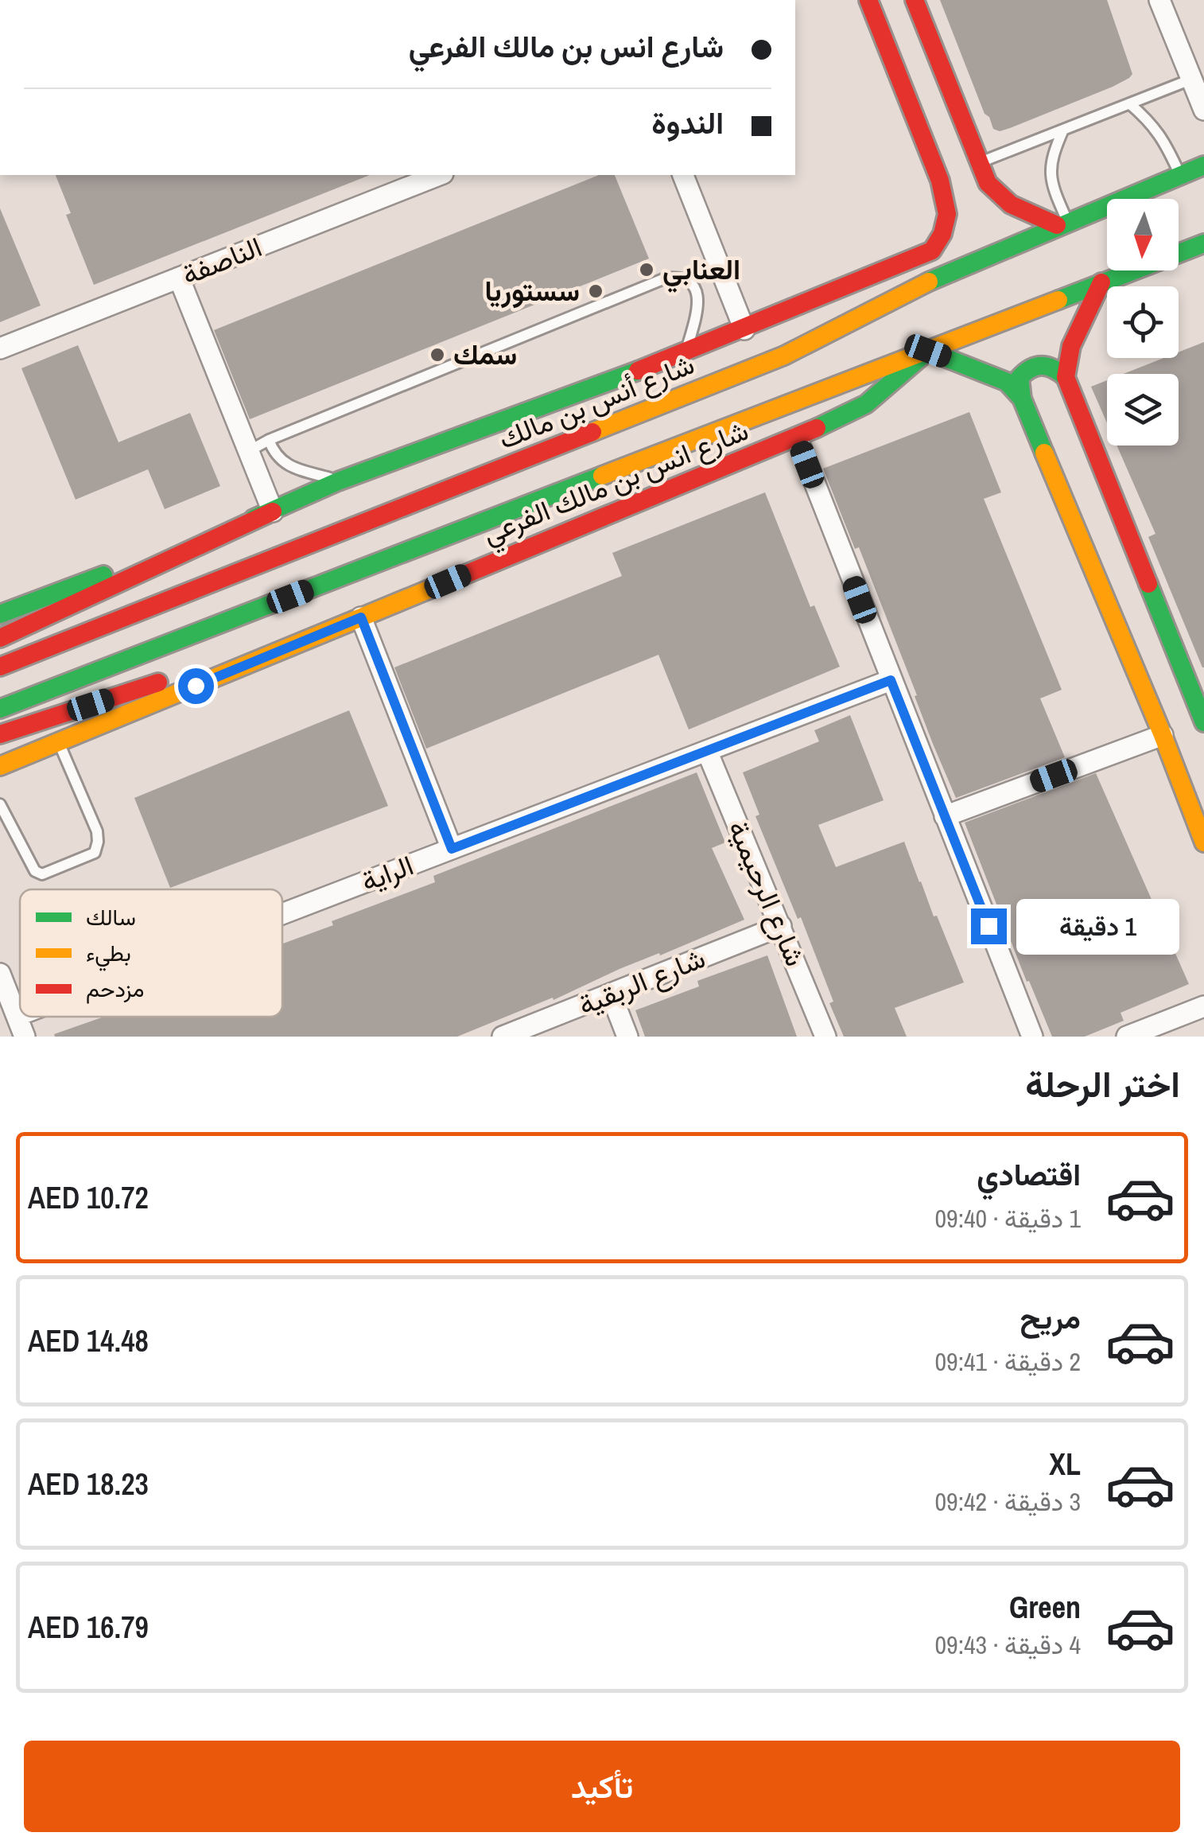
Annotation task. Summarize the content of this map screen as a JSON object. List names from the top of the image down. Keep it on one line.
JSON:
{"streets":{"street":["الناصفة","شارع أنس بن مالك","شارع انس بن مالك الفرعي","الراية","شارع الرحيمية","شارع الربقية"]},"crossings":[["الراية","شارع الرحيمية"],["شارع الرحيمية","شارع الربقية"]],"places":["العنابي","سستوريا","سمك"],"legend":["سالك","بطيء","مزدحم"],"north":"bottom","page":{"banner":["شارع انس بن مالك الفرعي","الندوة"],"bubble":"1 دقيقة","heading":"اختر الرحلة","list":[{"name":"اقتصادي","note":"1 دقيقة · 09:40","value":"AED 10.72"},{"name":"مريح","note":"2 دقيقة · 09:41","value":"AED 14.48"},{"name":"XL","note":"3 دقيقة · 09:42","value":"AED 18.23"},{"name":"Green","note":"4 دقيقة · 09:43","value":"AED 16.79"}],"buttons":"تأكيد"}}
